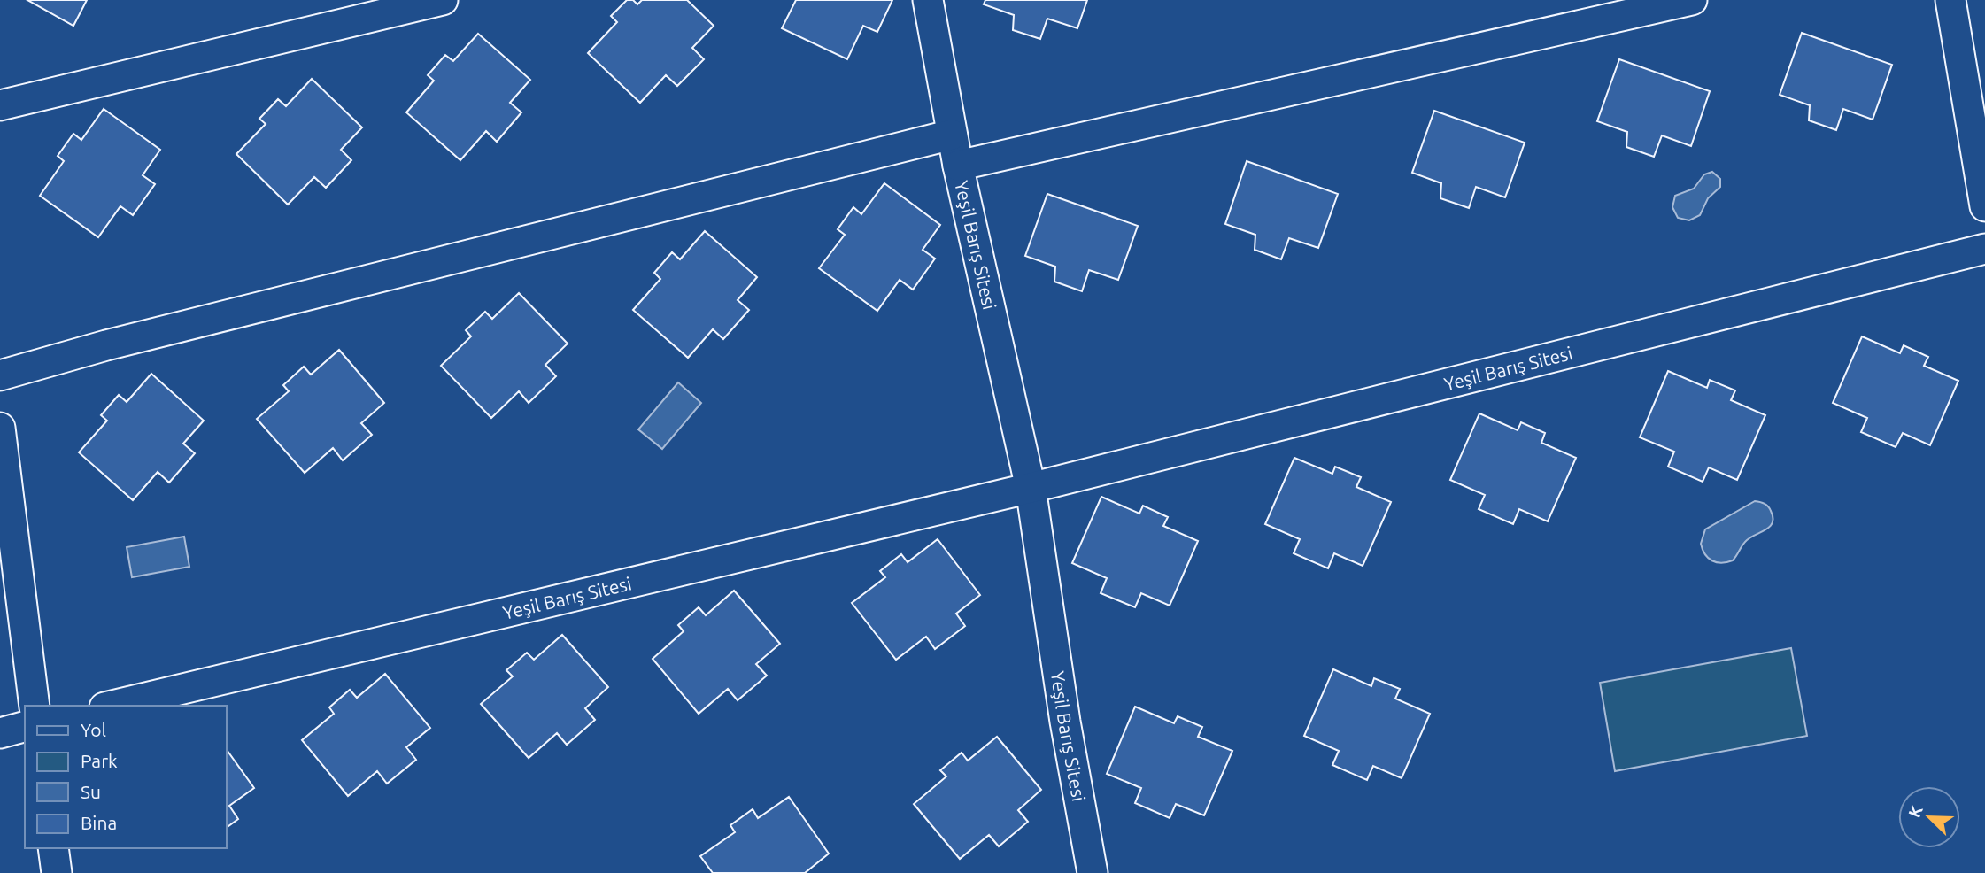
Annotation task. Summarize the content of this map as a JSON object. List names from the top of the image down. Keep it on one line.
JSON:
{"streets":{"street":["Yeşil Barış Sitesi"]},"legend":["Yol","Park","Su","Bina"],"north":"top left"}
